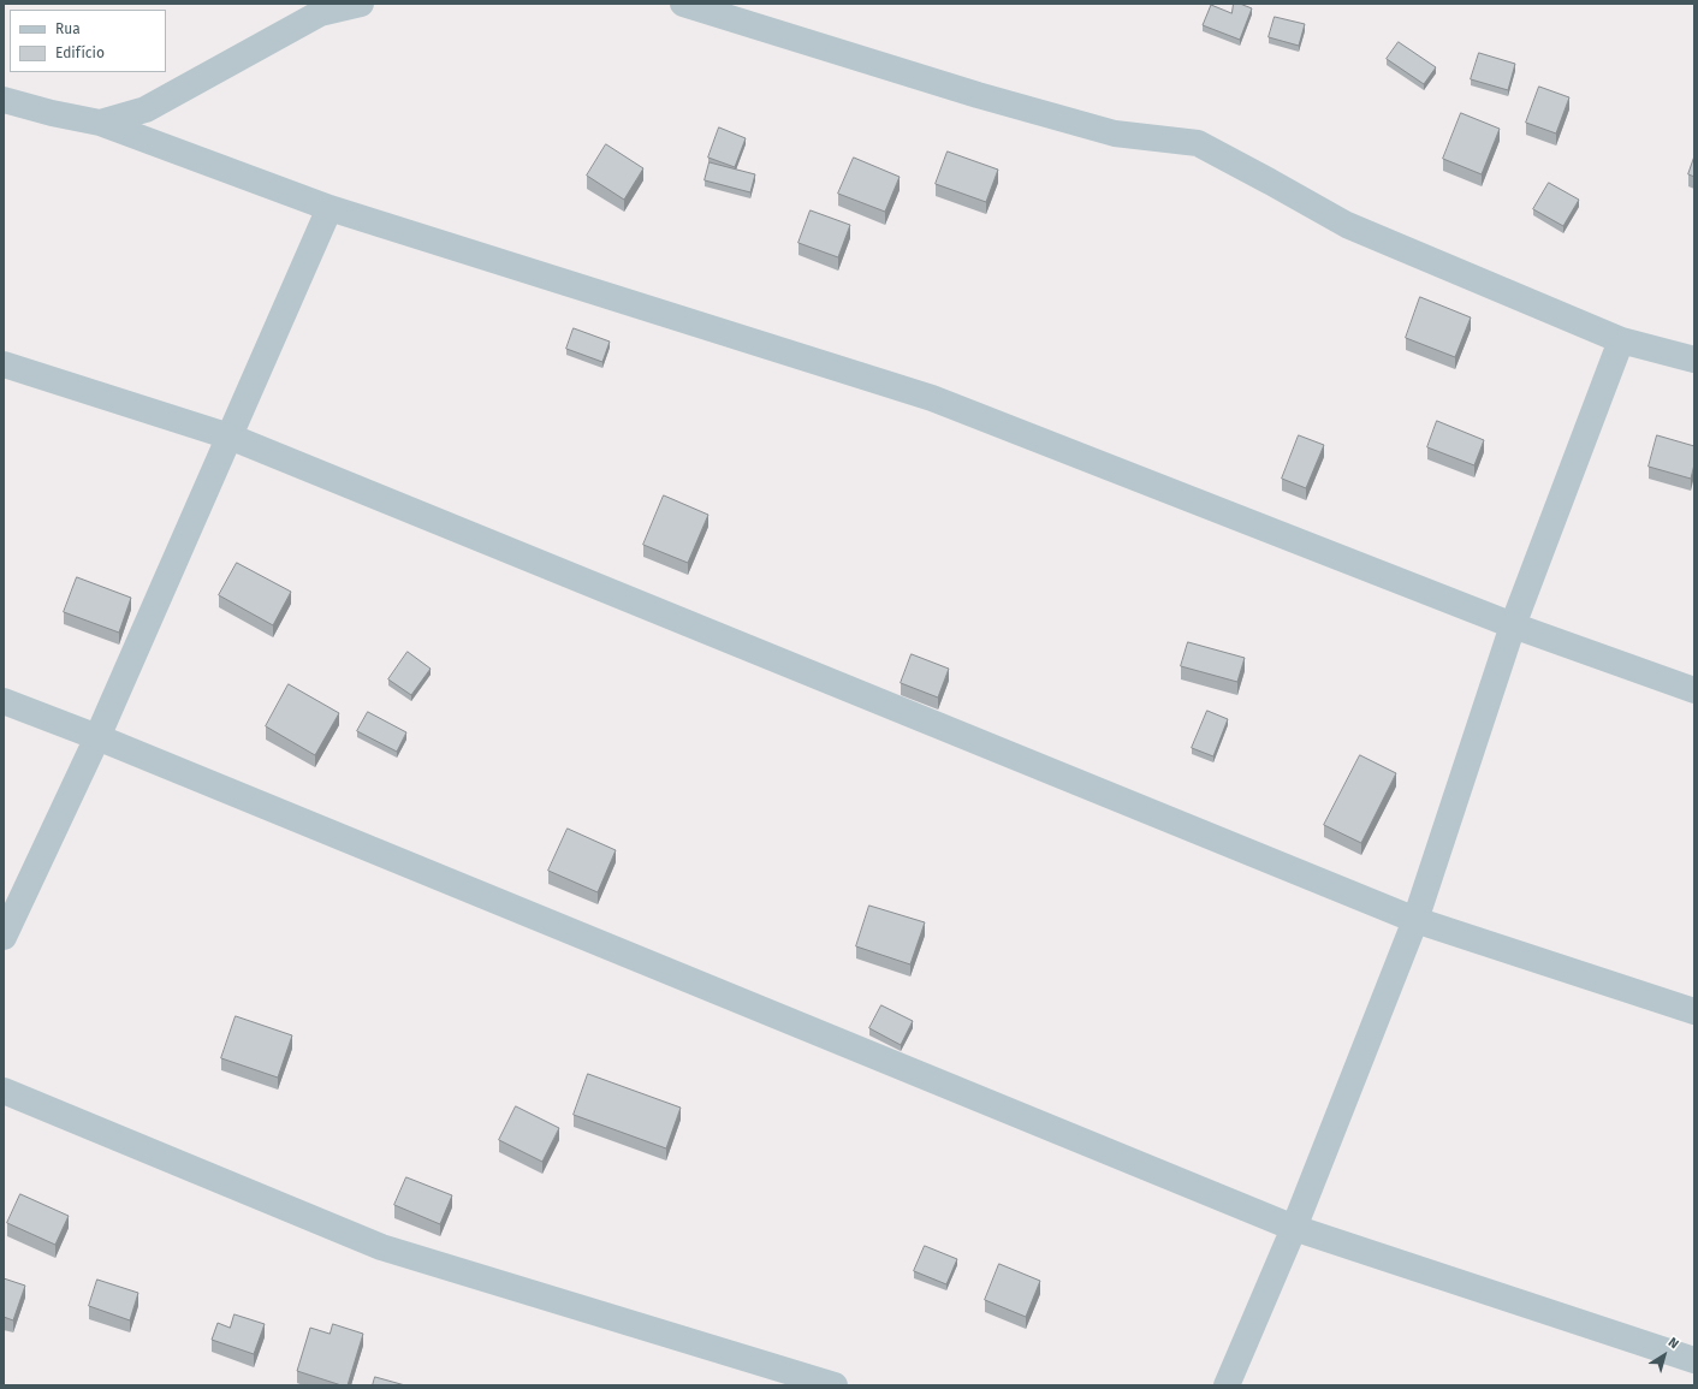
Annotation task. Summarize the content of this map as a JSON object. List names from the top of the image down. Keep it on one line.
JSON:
{"legend":["Rua","Edifício"],"north":"top right"}
